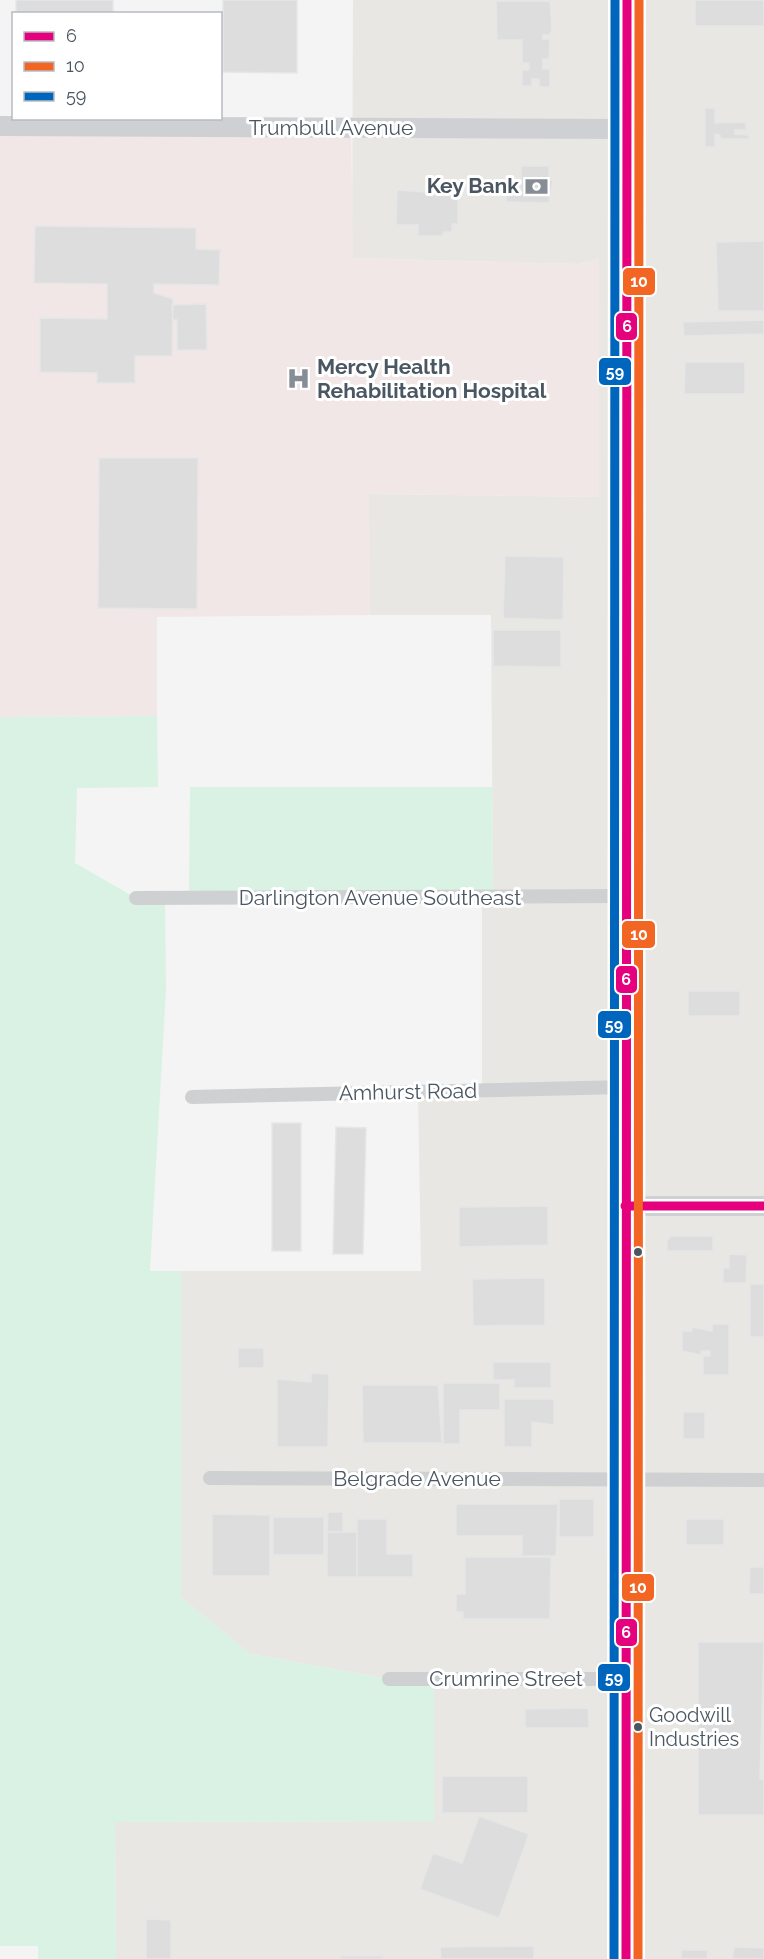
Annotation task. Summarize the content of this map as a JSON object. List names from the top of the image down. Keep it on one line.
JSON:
{"streets":{"main road":["Trumbull Avenue"],"street":["Darlington Avenue Southeast","Amhurst Road","Belgrade Avenue","Crumrine Street"]},"places":{"bank":["Key Bank"],"hospital":["Mercy Health Rehabilitation Hospital"],"other":["Goodwill Industries"]},"lines":["transit line 6","transit line 10","transit line 59"],"legend":["6","10","59"]}
